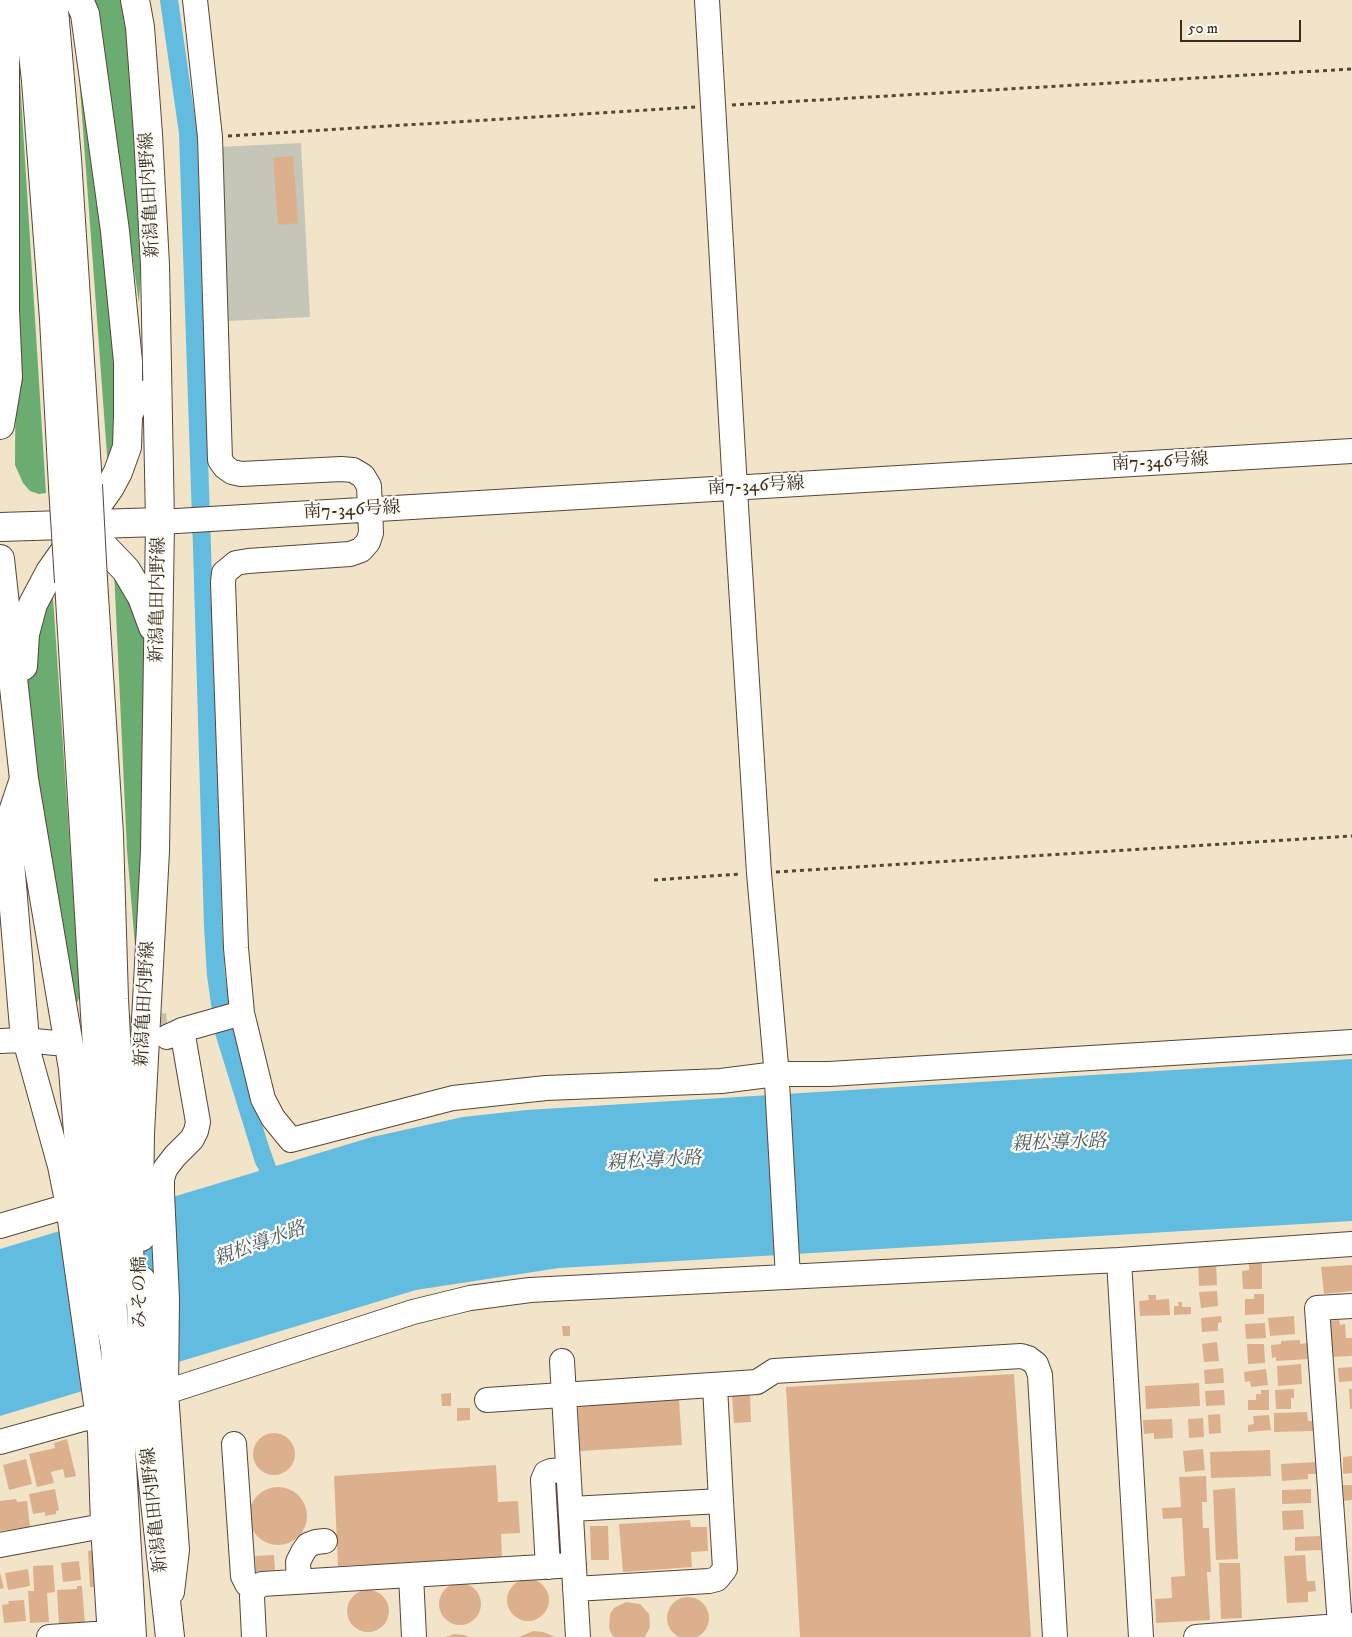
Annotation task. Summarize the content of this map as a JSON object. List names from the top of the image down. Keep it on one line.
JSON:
{"streets":{"main road":["新潟亀田内野線","みその橋"],"street":["南7-346号線"]},"crossings":[["新潟亀田内野線","南7-346号線"],["新潟亀田内野線","みその橋"]],"water":["親松導水路"],"scale_bar":"50 m"}
